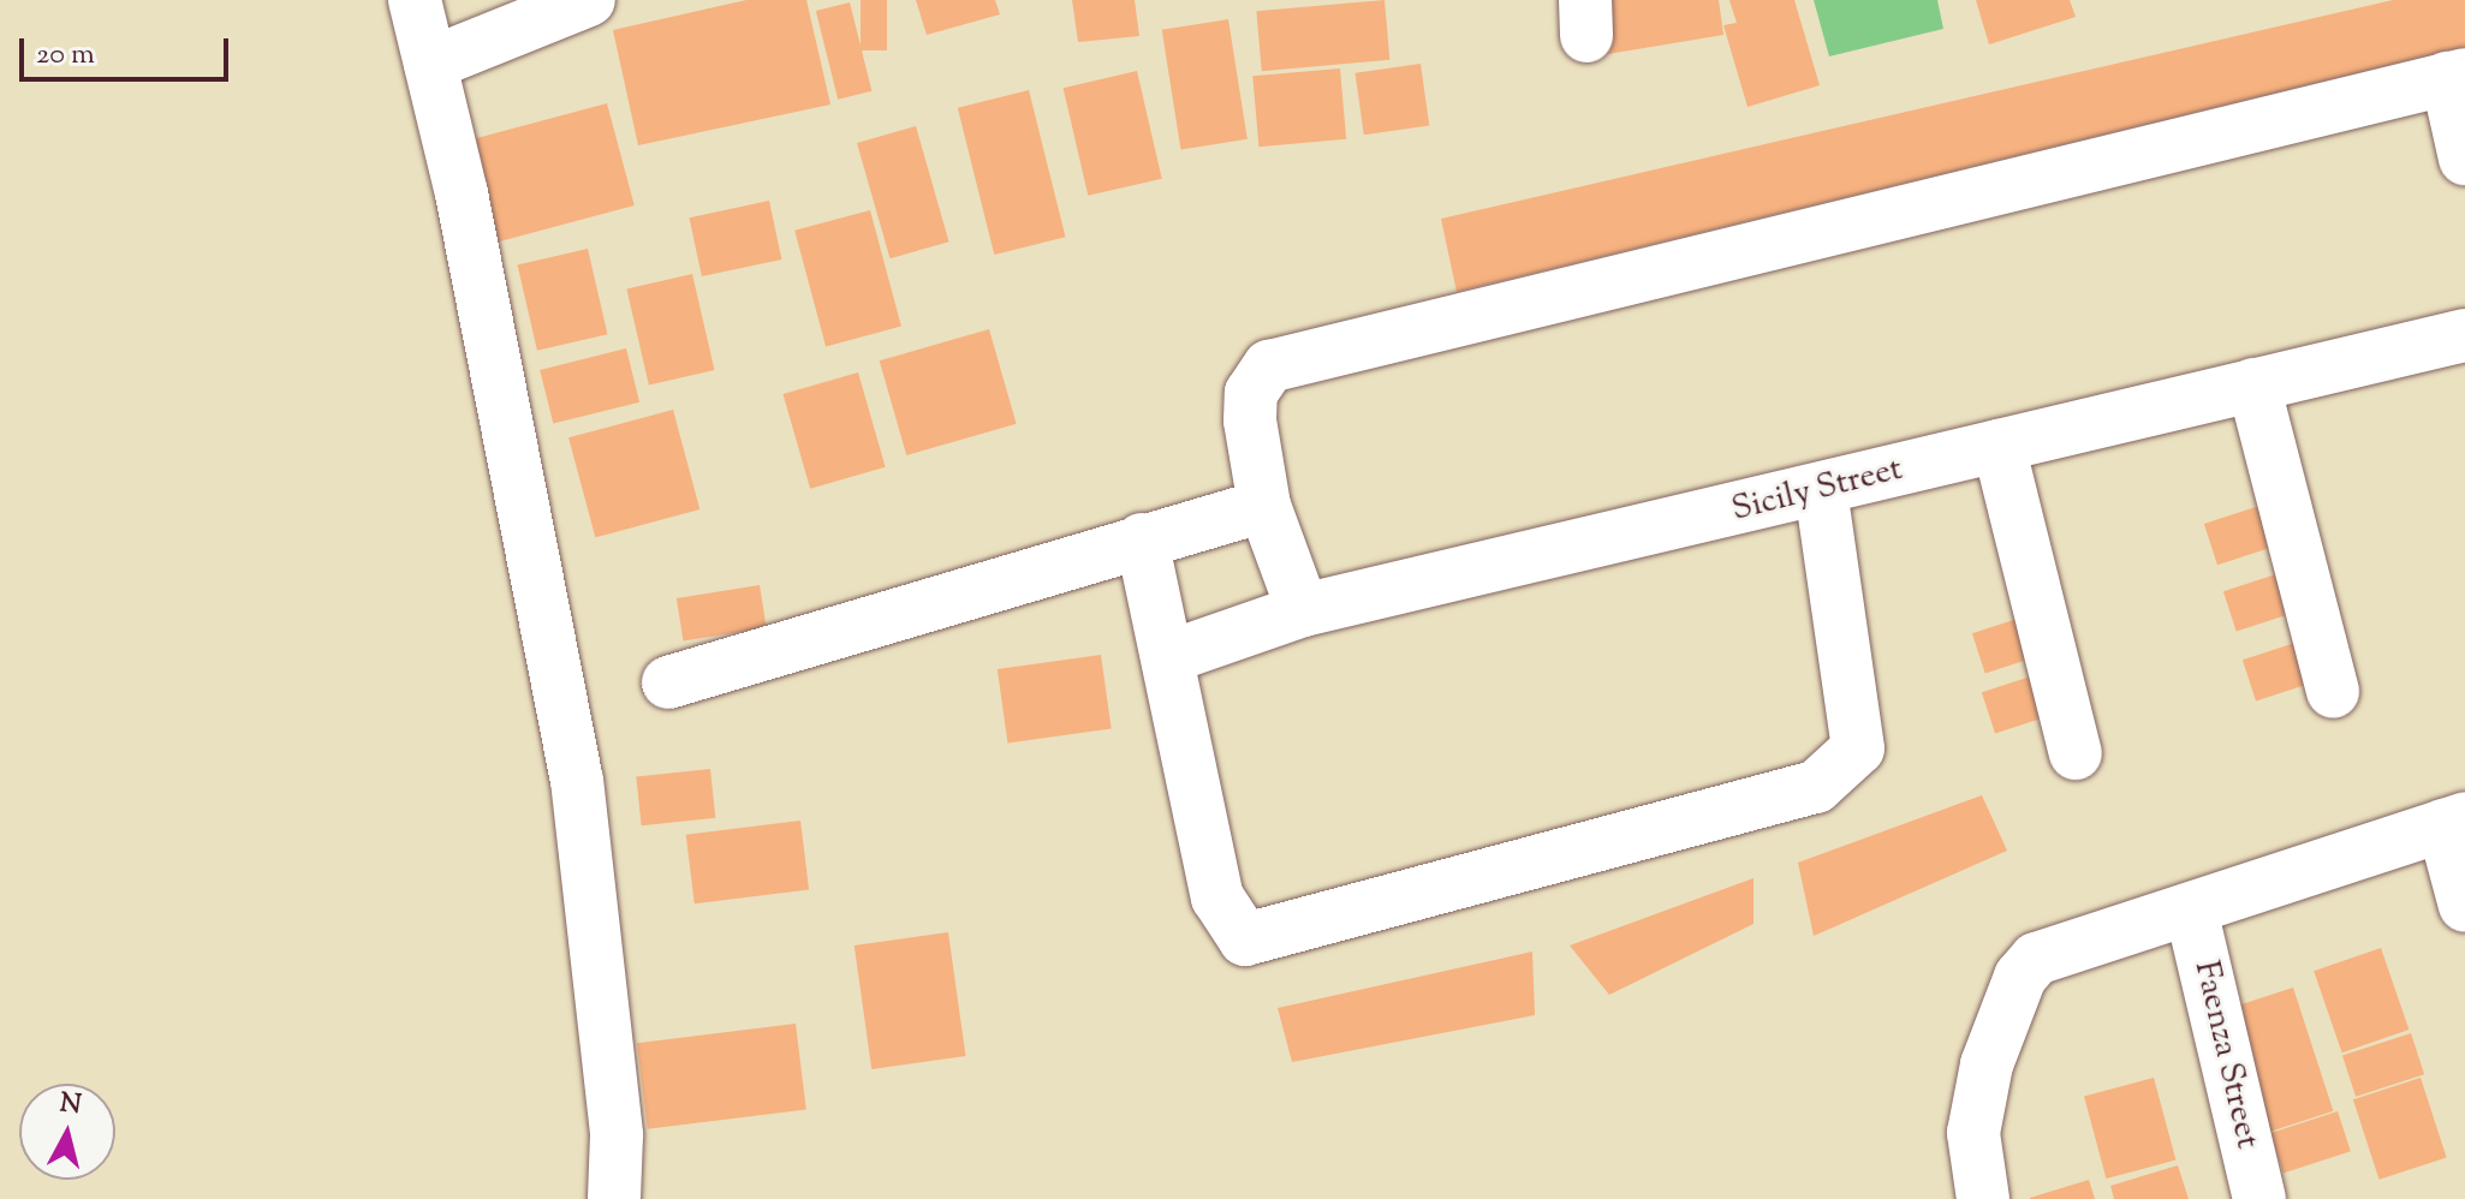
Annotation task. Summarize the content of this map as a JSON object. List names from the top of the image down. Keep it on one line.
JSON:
{"streets":{"street":["Sicily Street","Faenza Street"]},"scale_bar":"20 m","north":"top"}
